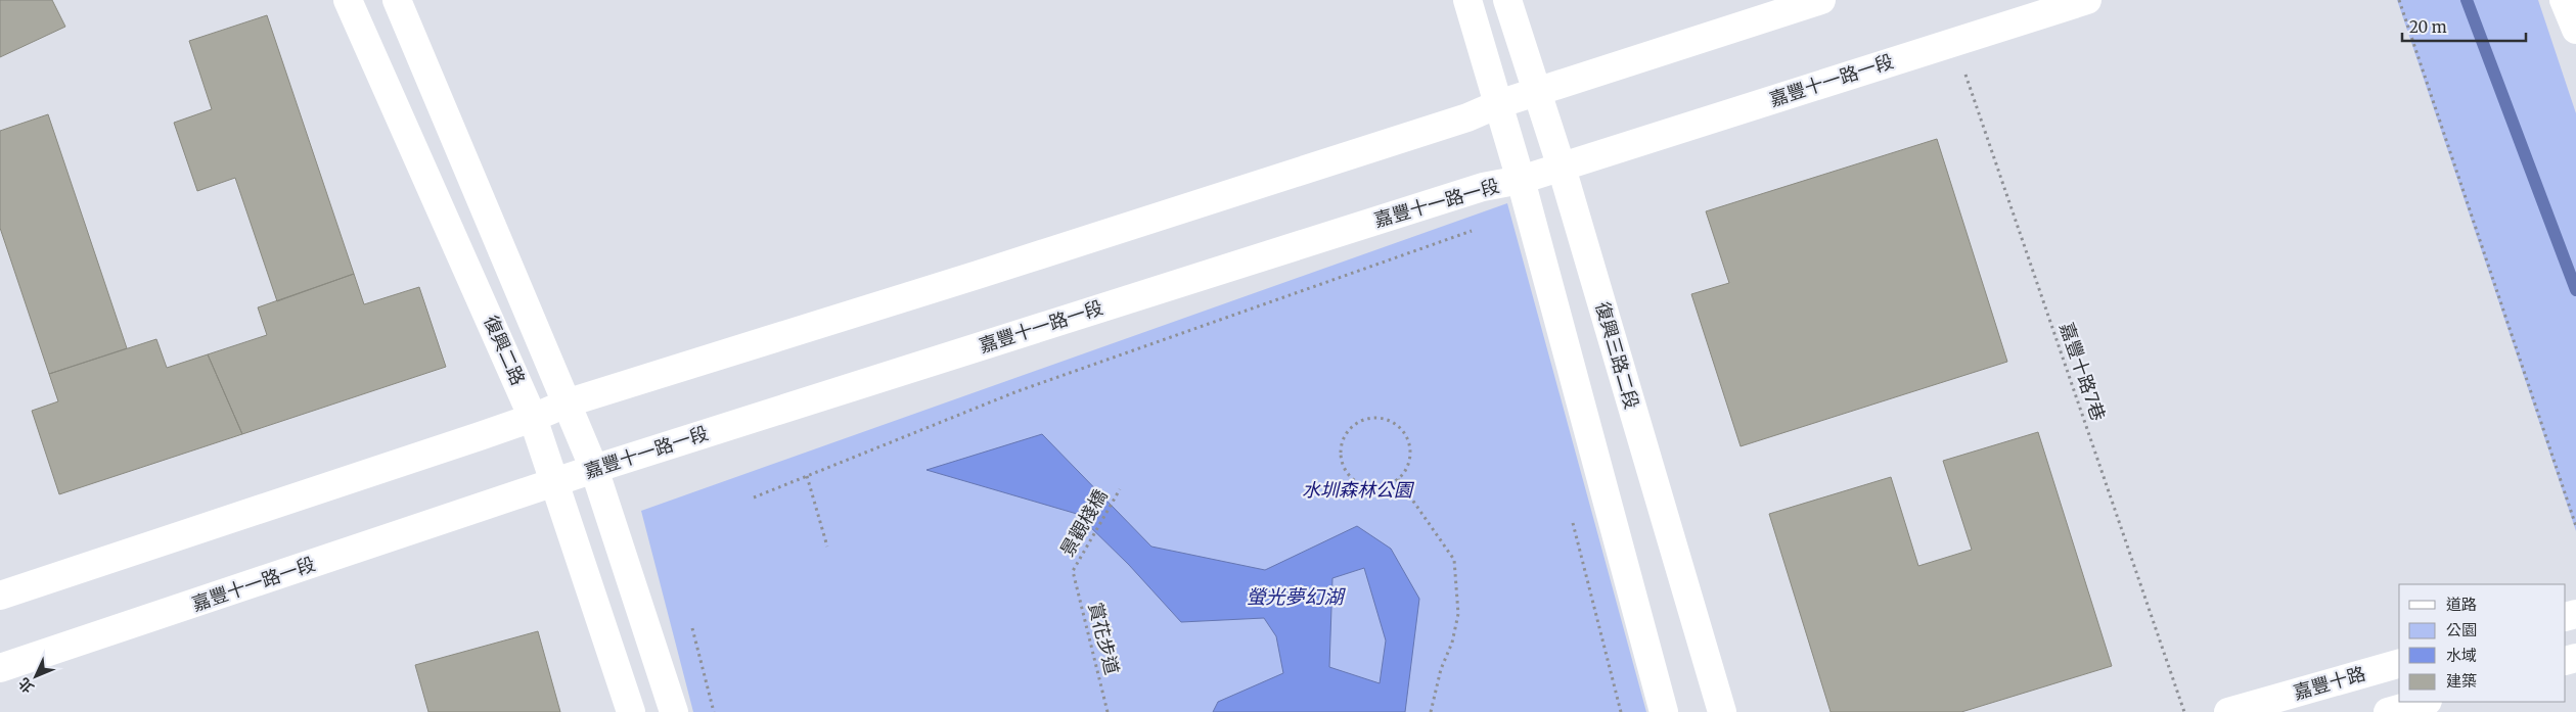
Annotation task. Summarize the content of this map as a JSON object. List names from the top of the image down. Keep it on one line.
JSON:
{"streets":{"street":["嘉豐十一路一段","復興二路","復興三路二段","嘉豐十路"],"path":["嘉豐十路7巷","景觀棧橋","賞花步道"]},"crossings":[["嘉豐十一路一段","復興二路"],["嘉豐十一路一段","復興三路二段"],["嘉豐十一路一段","嘉豐十路7巷"],["景觀棧橋","賞花步道"]],"water":["螢光夢幻湖"],"parks":["水圳森林公園"],"legend":["道路","公園","水域","建築"],"scale_bar":"20 m","north":"bottom left"}
